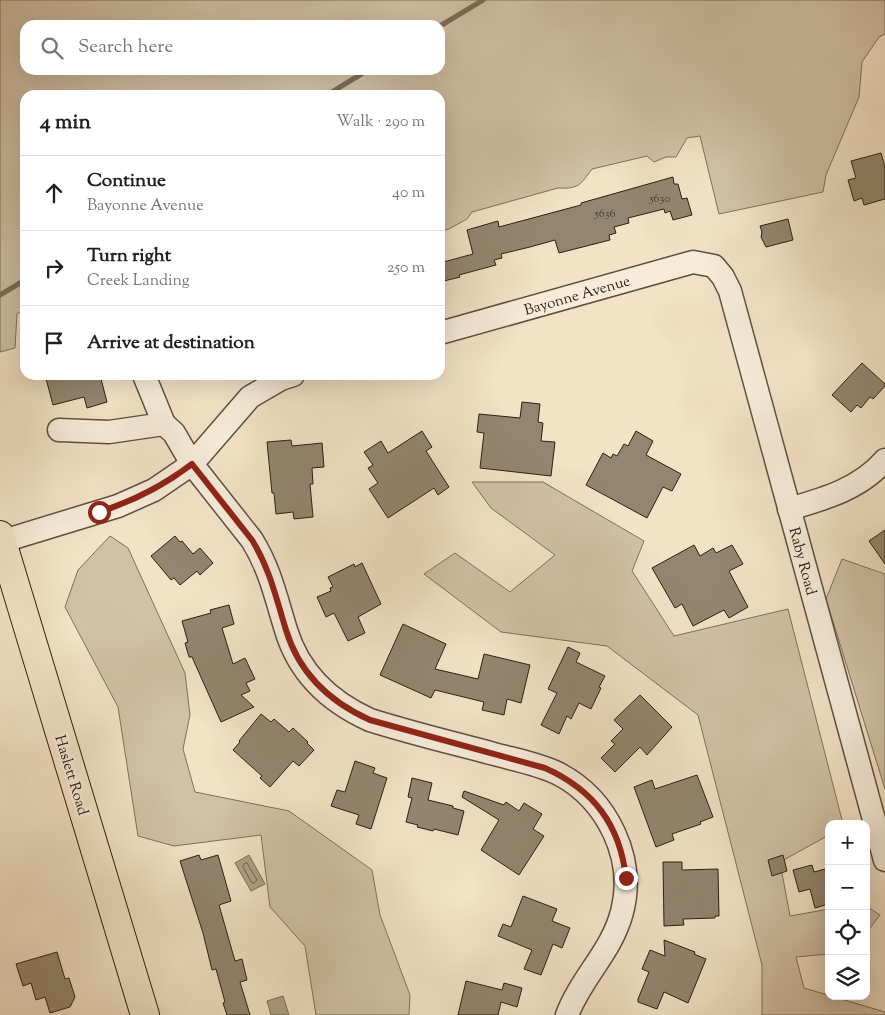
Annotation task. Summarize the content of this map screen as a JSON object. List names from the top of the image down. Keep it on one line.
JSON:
{"streets":{"main road":["Haslett Road"],"street":["Bayonne Avenue","Raby Road"]},"crossings":[["Bayonne Avenue","Raby Road"]],"house_numbers":["5630","5636"],"page":{"search":"Search here","heading":["4 min","Walk · 290 m"],"list":[["Continue","Bayonne Avenue","40 m"],["Turn right","Creek Landing","250 m"],"Arrive at destination"],"map_buttons":["+","−"]}}
